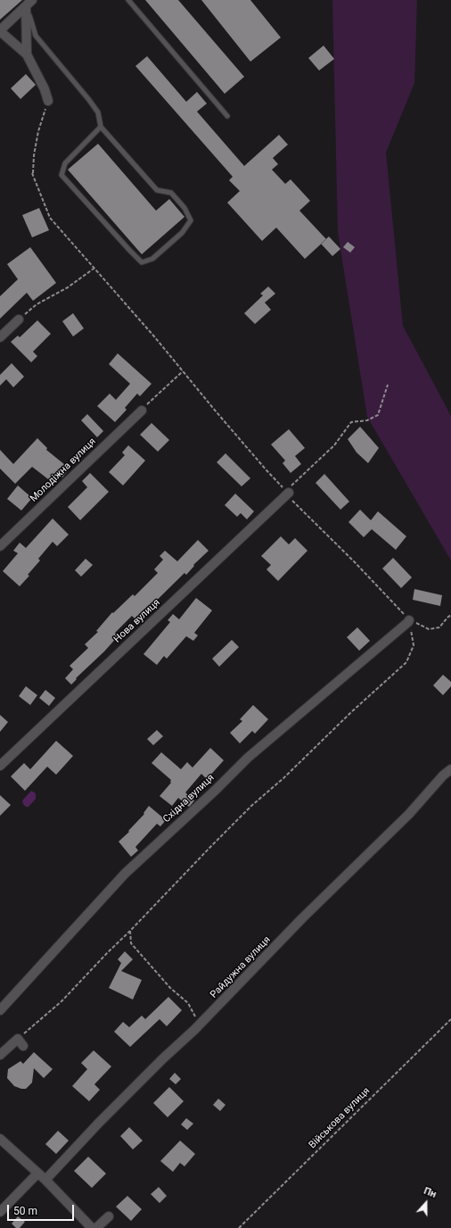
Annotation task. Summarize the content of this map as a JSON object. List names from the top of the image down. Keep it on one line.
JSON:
{"streets":{"street":["Молодіжна вулиця","Нова вулиця","Східна вулиця","Райдужна вулиця"],"path":["Військова вулиця"]},"scale_bar":"50 m","north":"top"}
